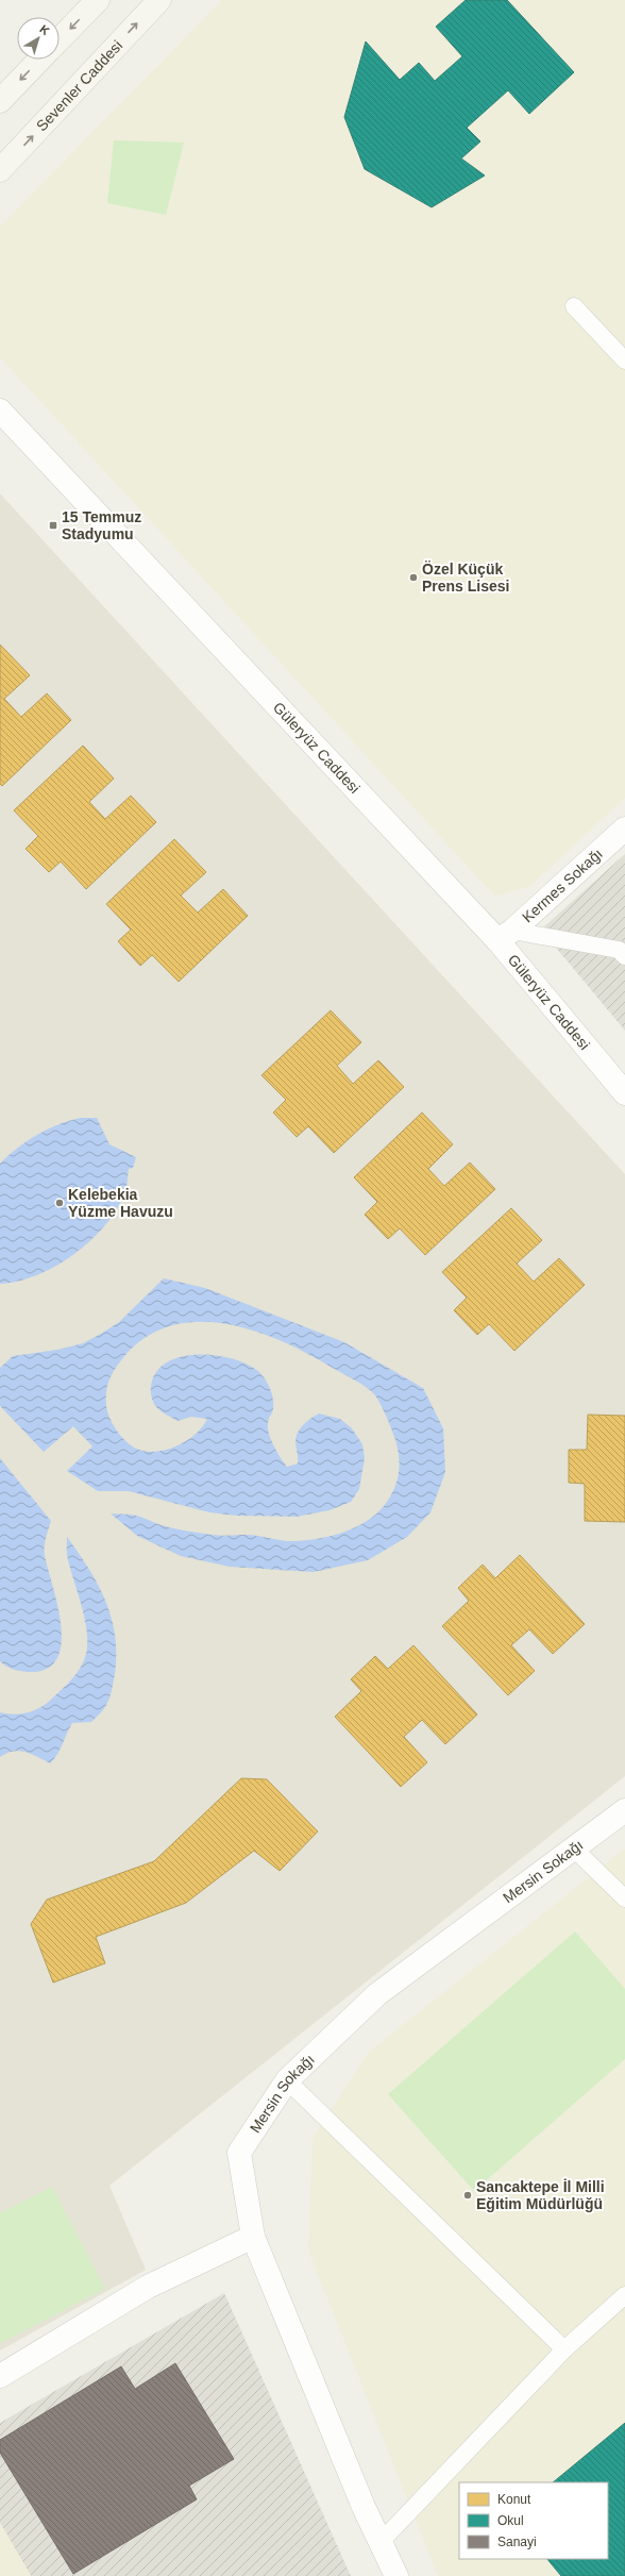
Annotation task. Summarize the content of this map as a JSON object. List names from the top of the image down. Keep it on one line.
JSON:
{"streets":{"main road":["Sevenler Caddesi"],"street":["Güleryüz Caddesi","Kermes Sokağı","Mersin Sokağı"]},"crossings":[["Güleryüz Caddesi","Kermes Sokağı"]],"places":{"transit":["15 Temmuz Stadyumu"],"other":["Özel Küçük Prens Lisesi","Kelebekia Yüzme Havuzu","Sancaktepe İl Milli Eğitim Müdürlüğü"]},"legend":["Konut","Okul","Sanayi"],"north":"top right"}
